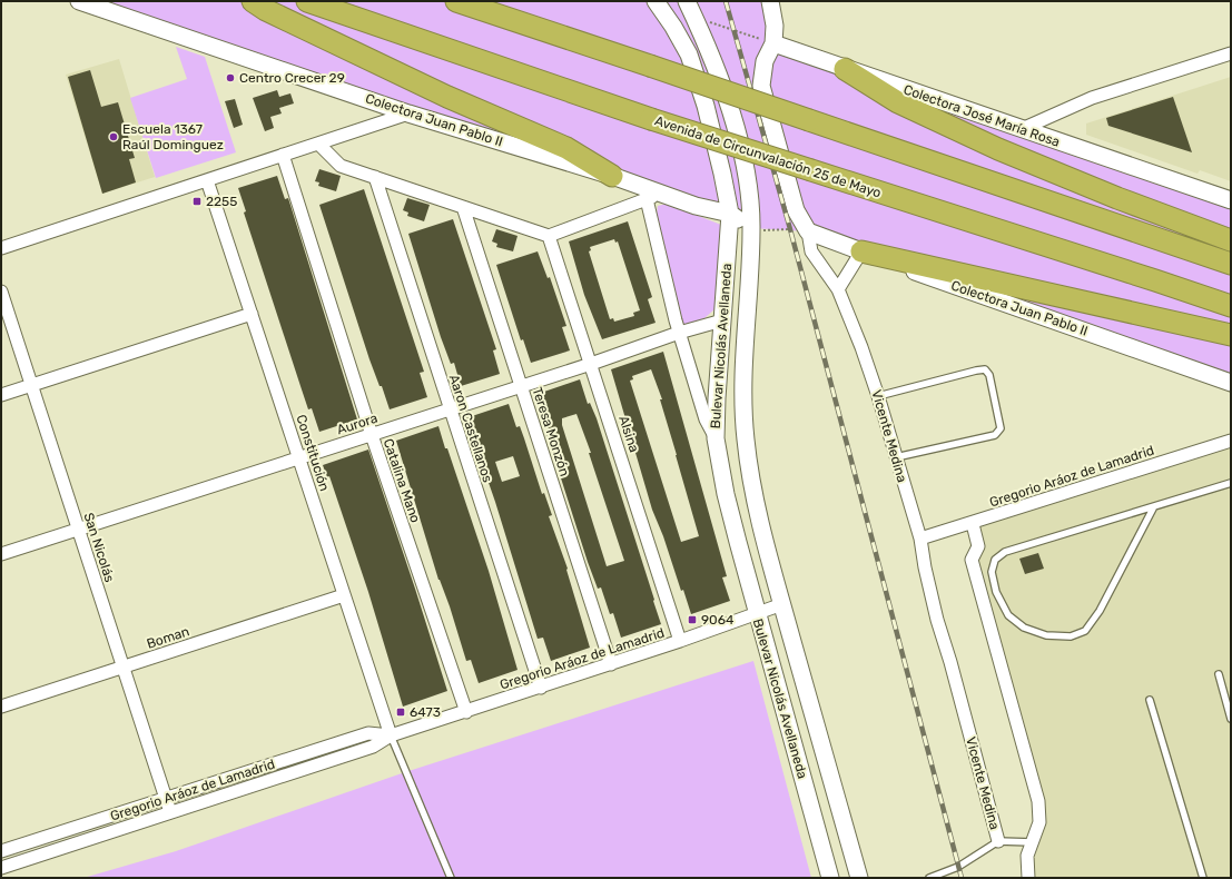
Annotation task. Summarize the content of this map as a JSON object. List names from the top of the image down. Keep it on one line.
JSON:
{"streets":{"highway":["Avenida de Circunvalación 25 de Mayo"],"main road":["Colectora José María Rosa","Colectora Juan Pablo II","Bulevar Nicolás Avellaneda","Vicente Medina"],"street":["Aurora","Aaron Castellanos","Teresa Monzón","Alsina","Constitución","Gregorio Aráoz de Lamadrid","Catalina Mano","San Nicolás","Boman"]},"crossings":[["Colectora José María Rosa","Vicente Medina"],["Colectora Juan Pablo II","Bulevar Nicolás Avellaneda"],["Colectora Juan Pablo II","Vicente Medina"],["Bulevar Nicolás Avellaneda","Aurora"],["Bulevar Nicolás Avellaneda","Gregorio Aráoz de Lamadrid"],["Aurora","Aaron Castellanos"],["Aurora","Teresa Monzón"],["Aurora","Alsina"],["Aurora","Constitución"],["Aurora","Catalina Mano"],["Aurora","San Nicolás"],["Aaron Castellanos","Gregorio Aráoz de Lamadrid"],["Teresa Monzón","Gregorio Aráoz de Lamadrid"],["Alsina","Gregorio Aráoz de Lamadrid"],["Vicente Medina","Gregorio Aráoz de Lamadrid"],["Constitución","Gregorio Aráoz de Lamadrid"],["Constitución","Boman"],["Gregorio Aráoz de Lamadrid","Catalina Mano"],["Gregorio Aráoz de Lamadrid","San Nicolás"],["San Nicolás","Boman"]],"places":{"other":["Centro Crecer 29","Escuela 1367 Raúl Dominguez"],"transit":["2255","9064","6473"]}}
